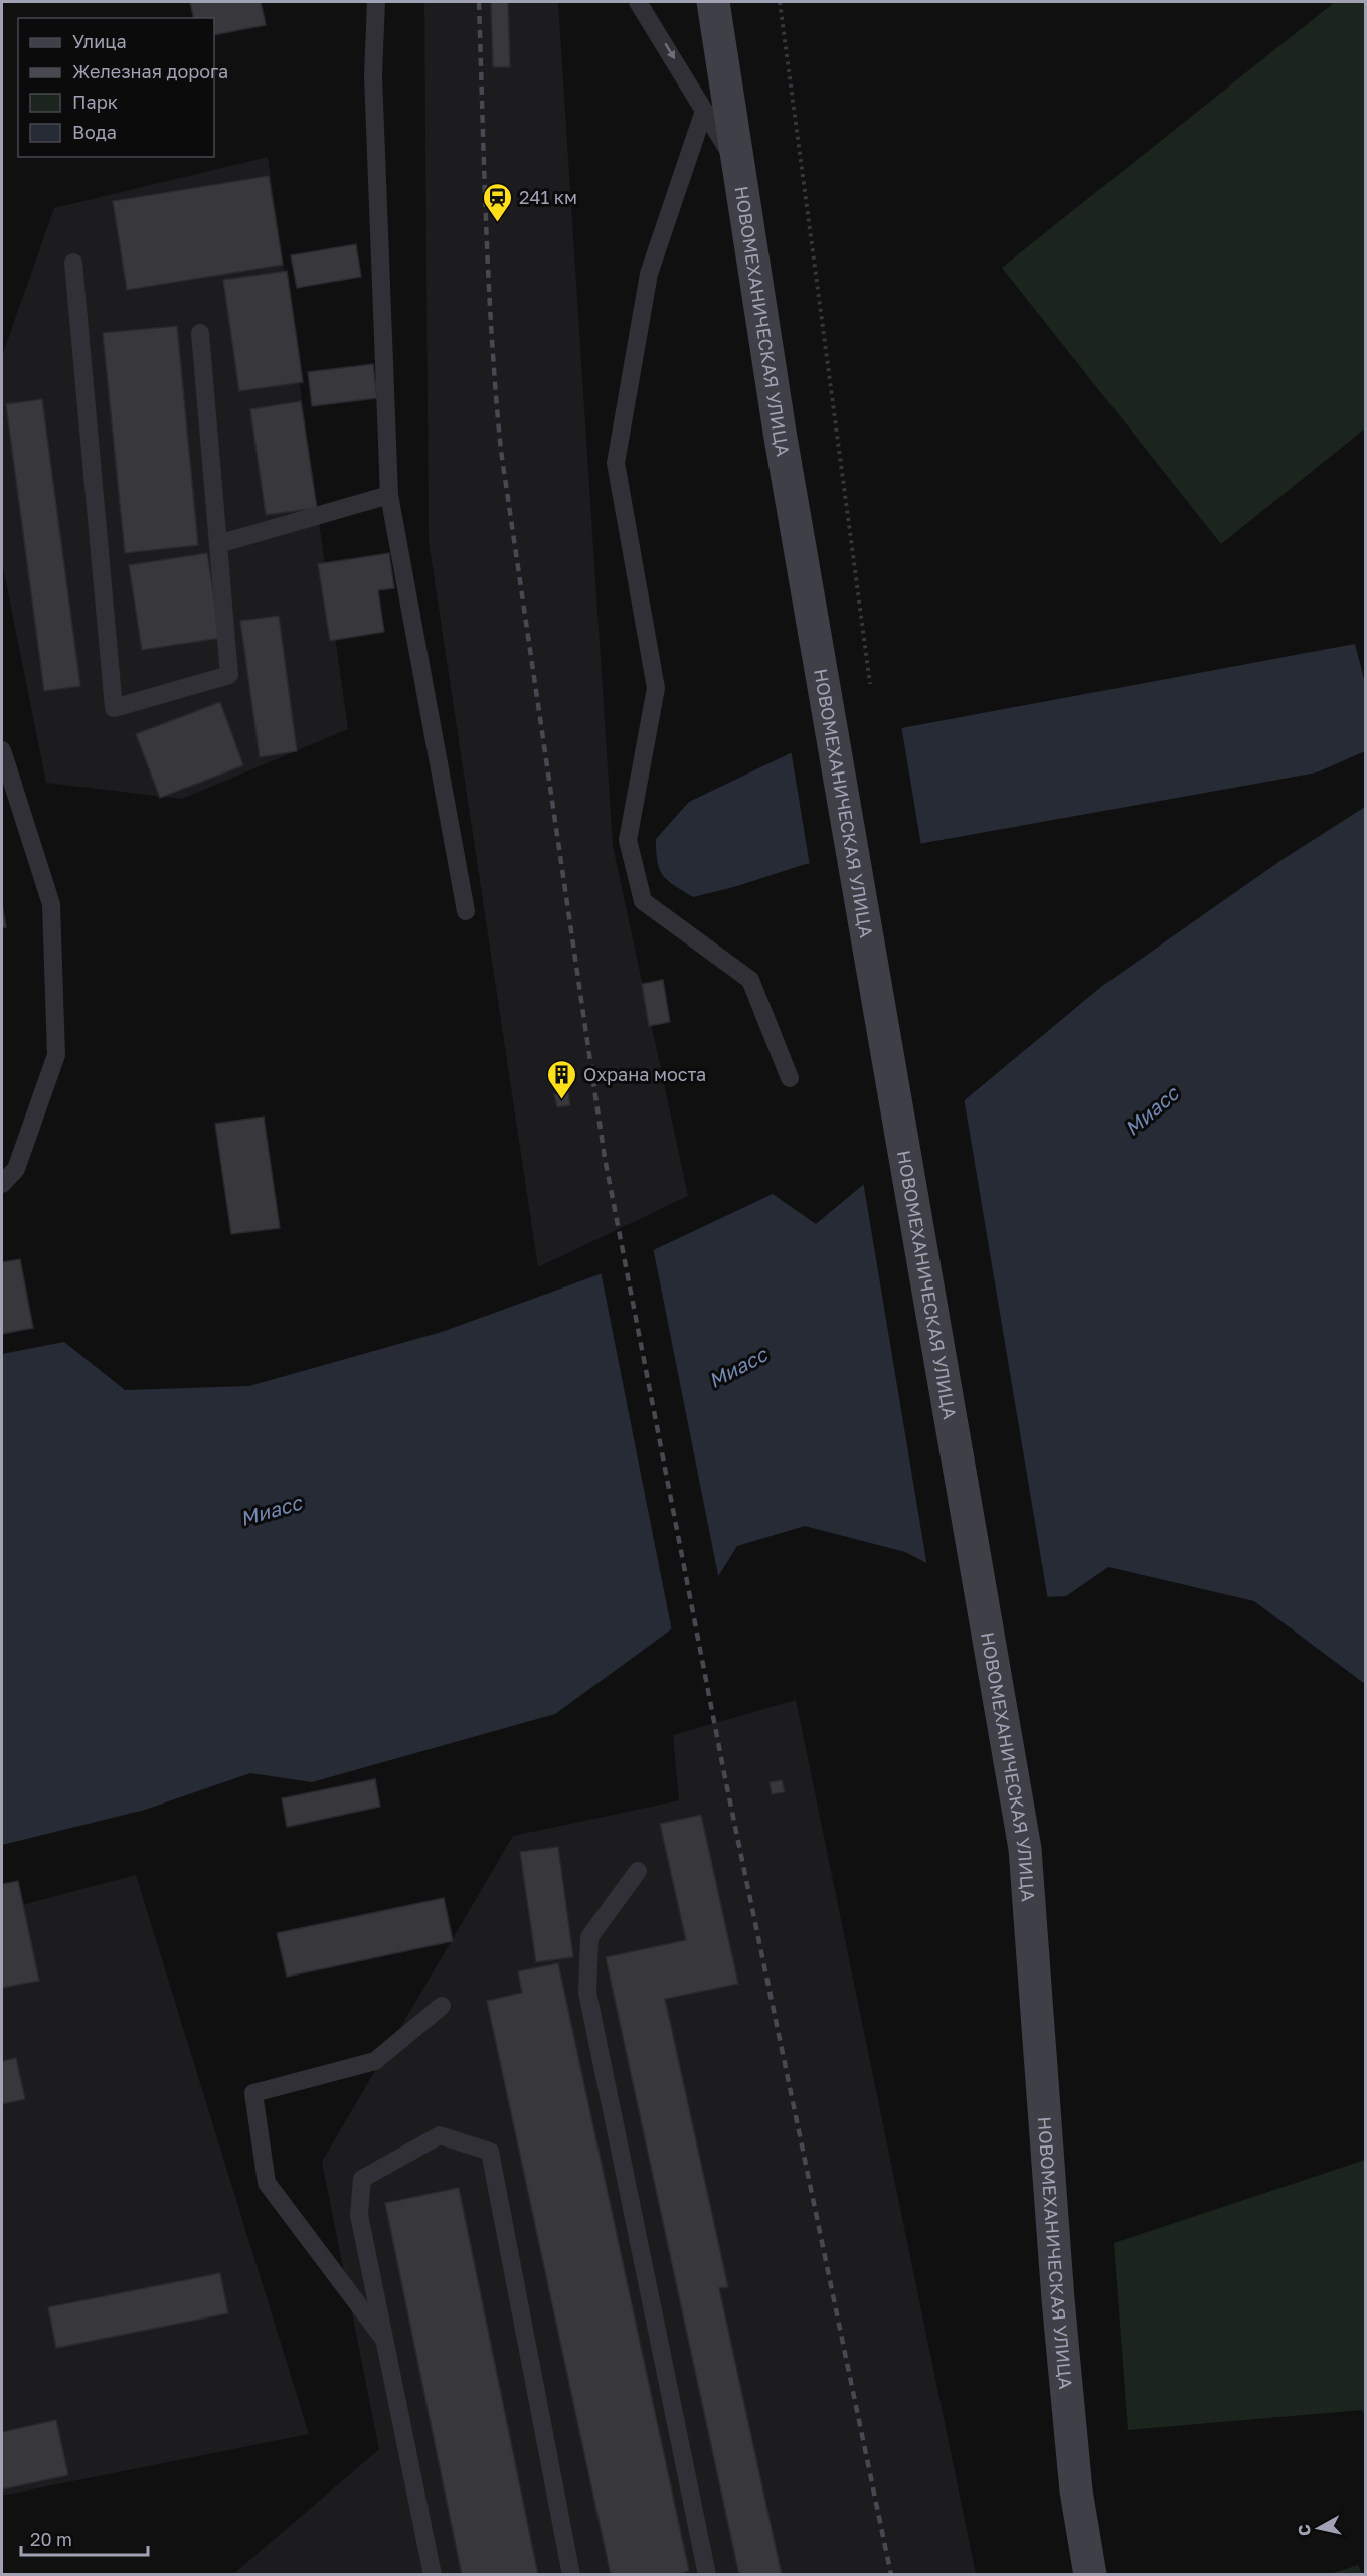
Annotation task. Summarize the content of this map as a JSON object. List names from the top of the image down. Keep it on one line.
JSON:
{"streets":{"main road":["НОВОМЕХАНИЧЕСКАЯ УЛИЦА"]},"water":["Миасс"],"places":{"station":["241 км"],"building":["Охрана моста"]},"legend":["Улица","Железная дорога","Парк","Вода"],"scale_bar":"20 m","north":"left"}
